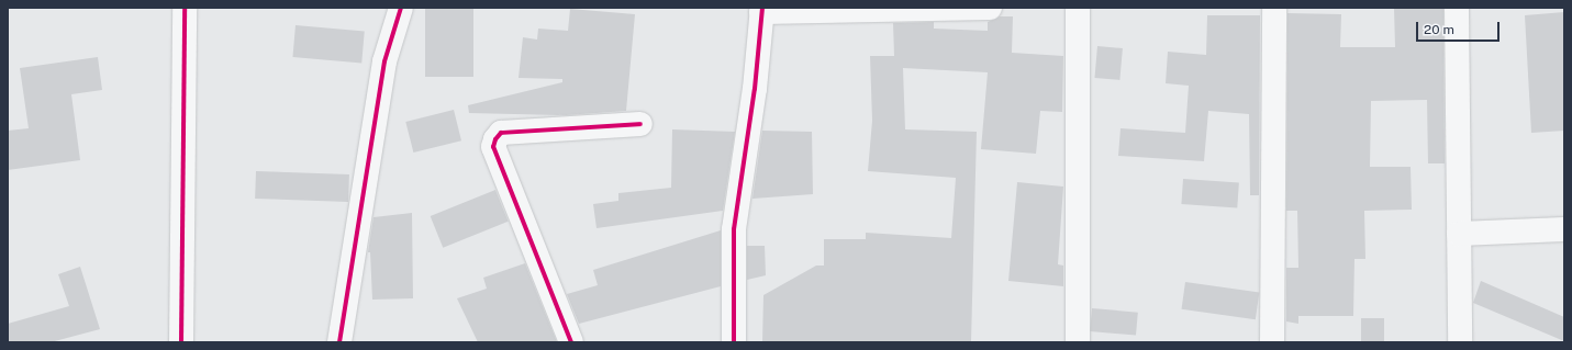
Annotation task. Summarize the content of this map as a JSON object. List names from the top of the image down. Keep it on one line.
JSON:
{"scale_bar":"20 m"}
